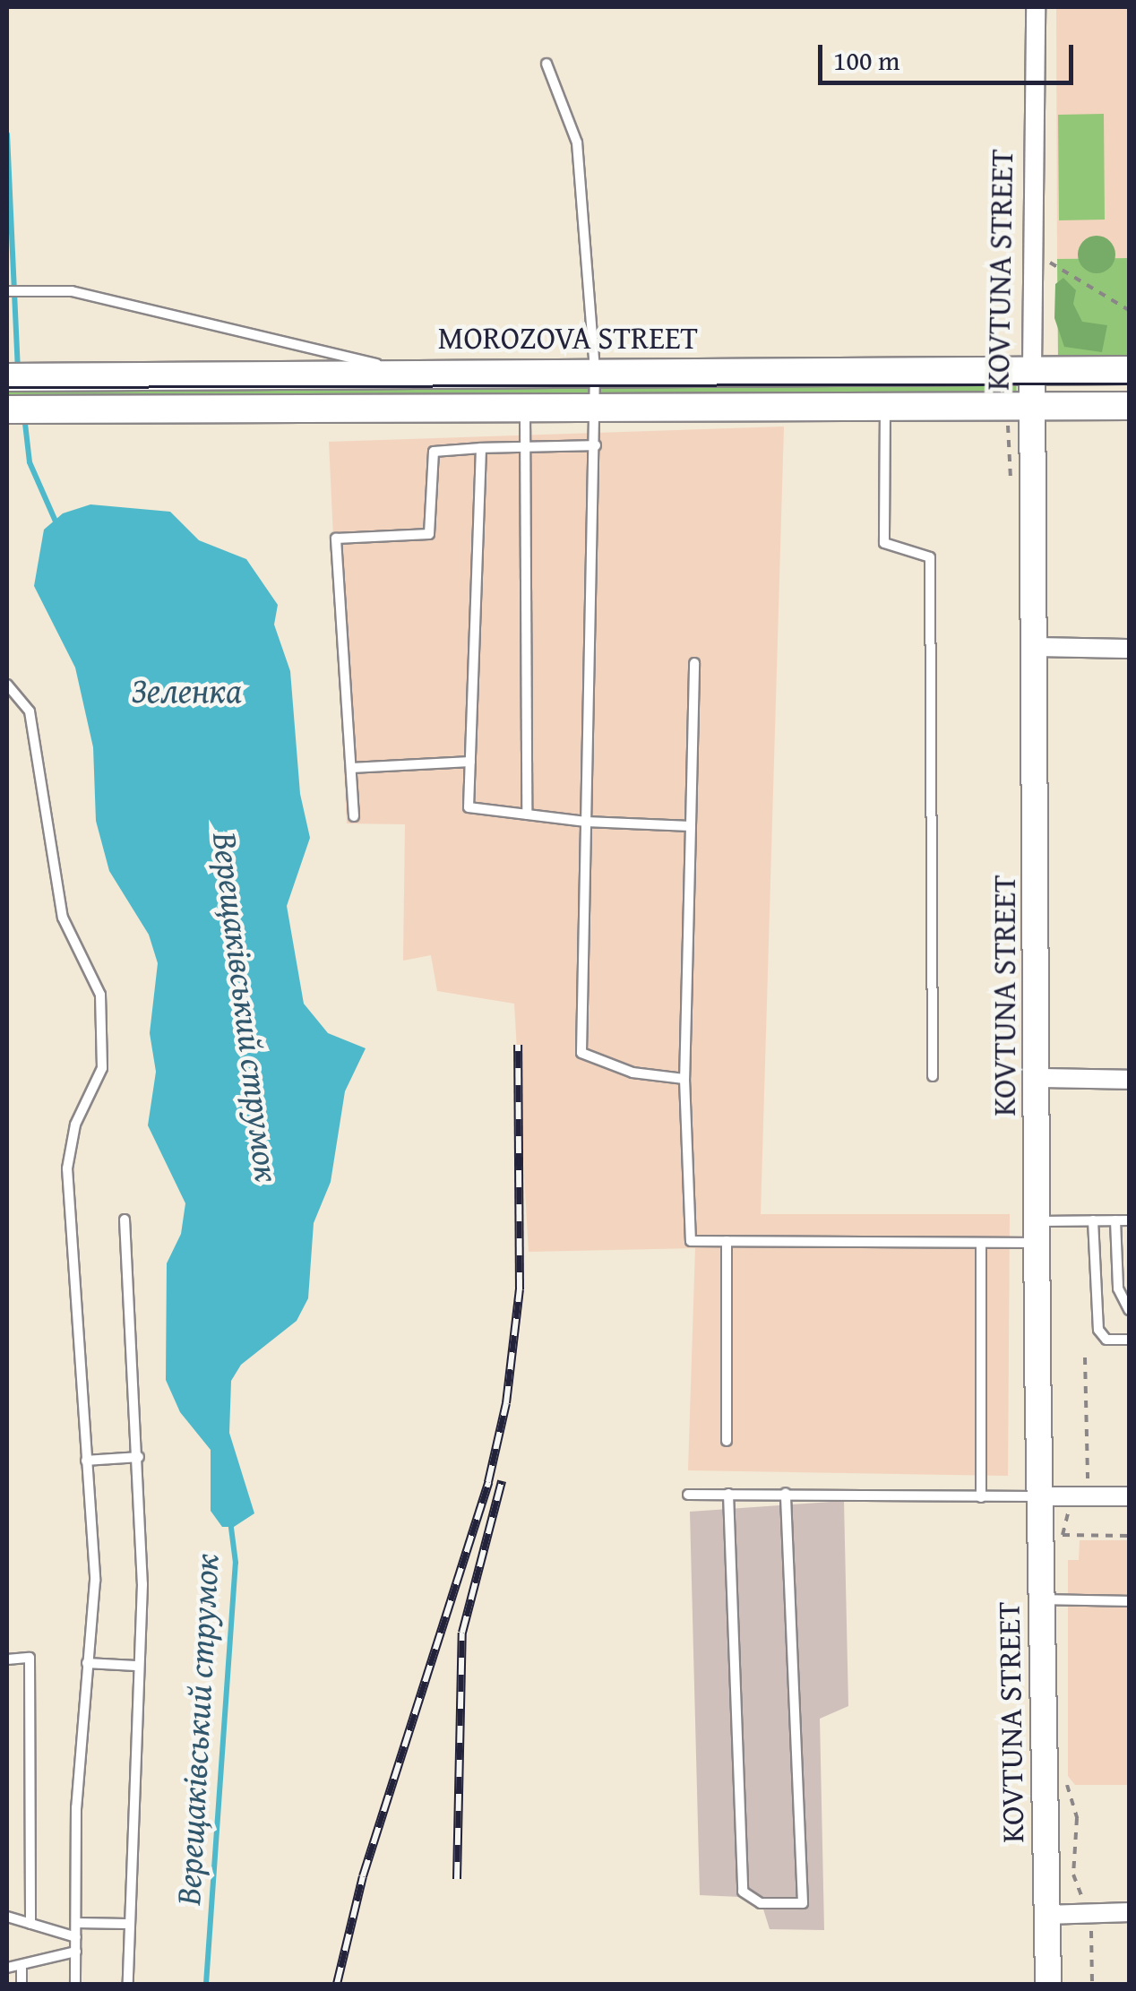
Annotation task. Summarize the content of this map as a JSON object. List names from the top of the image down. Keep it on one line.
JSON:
{"streets":{"main road":["MOROZOVA STREET"],"street":["KOVTUNA STREET"]},"crossings":[["KOVTUNA STREET","MOROZOVA STREET"]],"water":["Зеленка","Верещаківський струмок"],"scale_bar":"100 m"}
